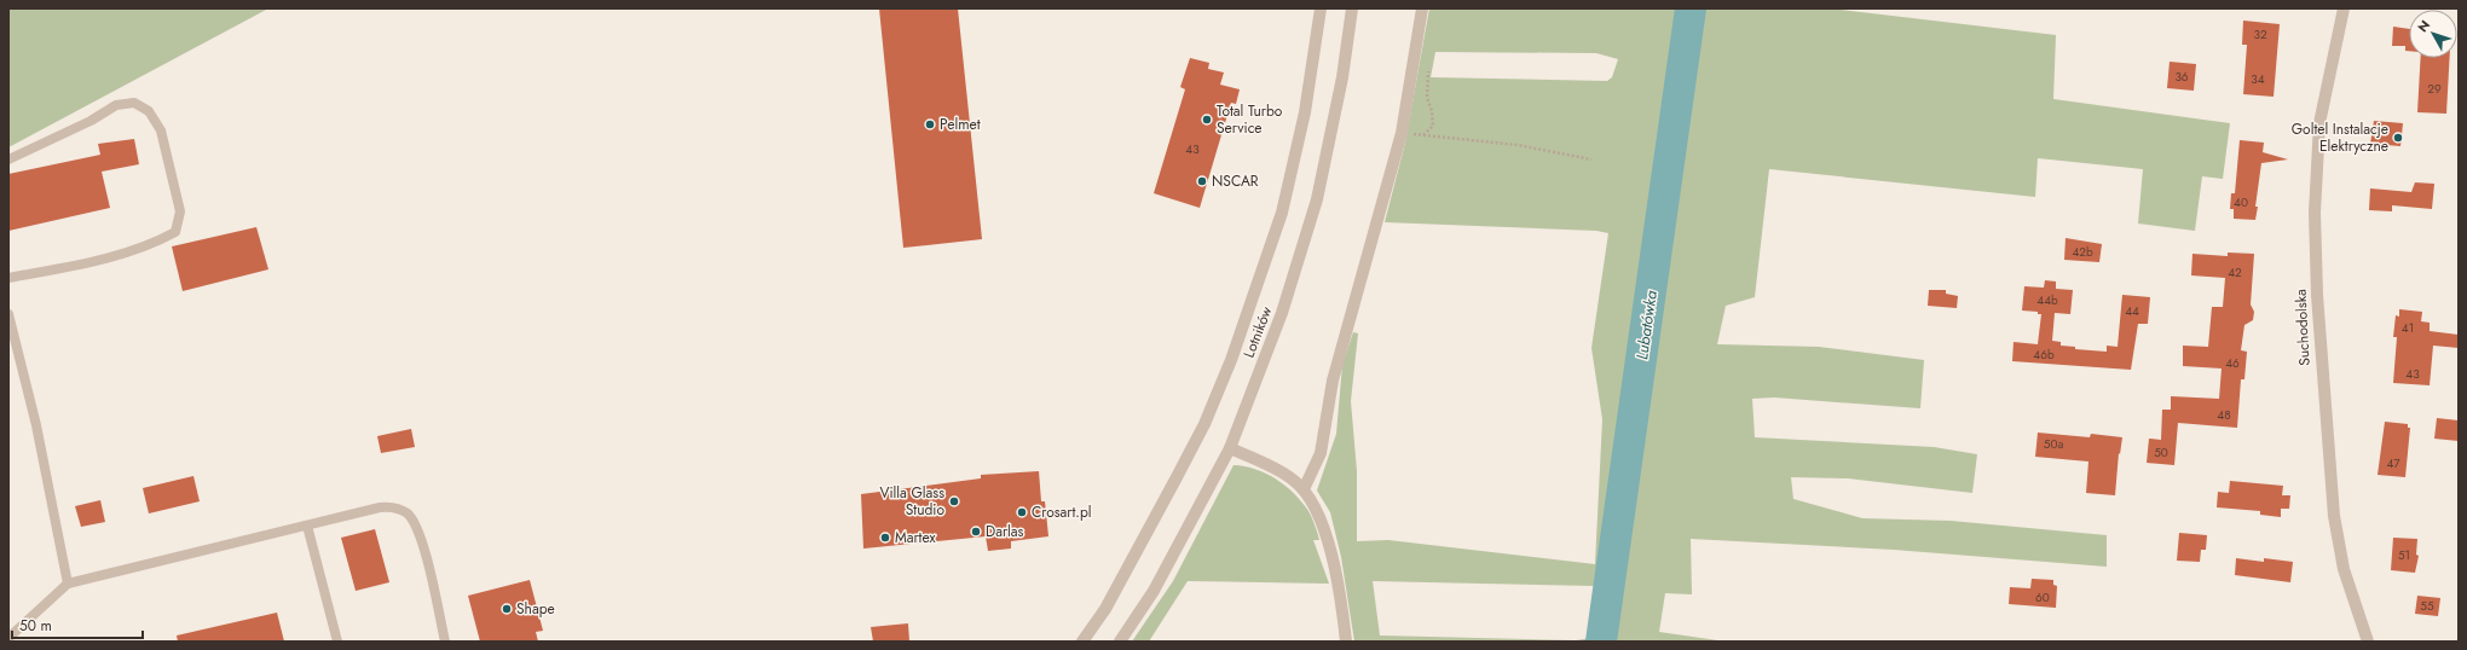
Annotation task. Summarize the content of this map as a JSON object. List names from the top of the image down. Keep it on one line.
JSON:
{"streets":{"street":["Suchodolska","Lotników"]},"water":["Lubatówka"],"places":["Total Turbo Service","Pelmet","Goltel Instalacje Elektryczne","NSCAR","Villa Glass Studio","Crosart.pl","Darlas","Martex","Shape"],"house_numbers":["32","36","34","29","43","40","42b","42","44b","44","41","46b","46","43","48","50a","50","47","51","60","55"],"scale_bar":"50 m","north":"top left"}
